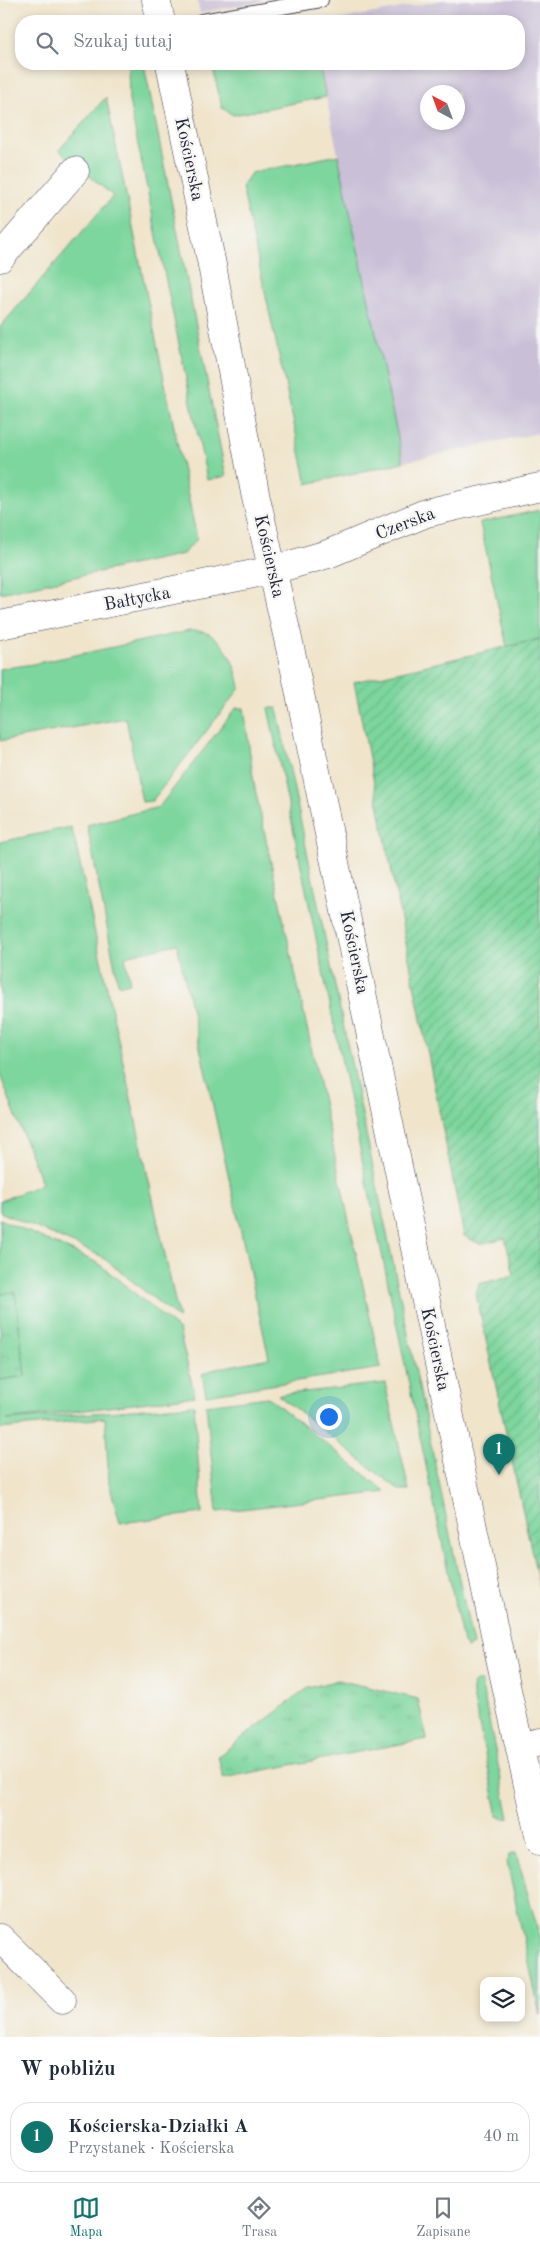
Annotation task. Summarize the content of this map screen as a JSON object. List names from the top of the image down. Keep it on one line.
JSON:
{"streets":{"main road":["Kościerska","Czerska","Bałtycka"]},"crossings":[["Kościerska","Czerska"],["Kościerska","Bałtycka"],["Czerska","Bałtycka"]],"north":"top left","page":{"search":"Szukaj tutaj","pins":"1","heading":"W pobliżu","list":[{"mark":"1","name":"Kościerska-Działki A","note":"Przystanek · Kościerska","value":"40 m"}],"nav":["Mapa","Trasa","Zapisane"]}}
